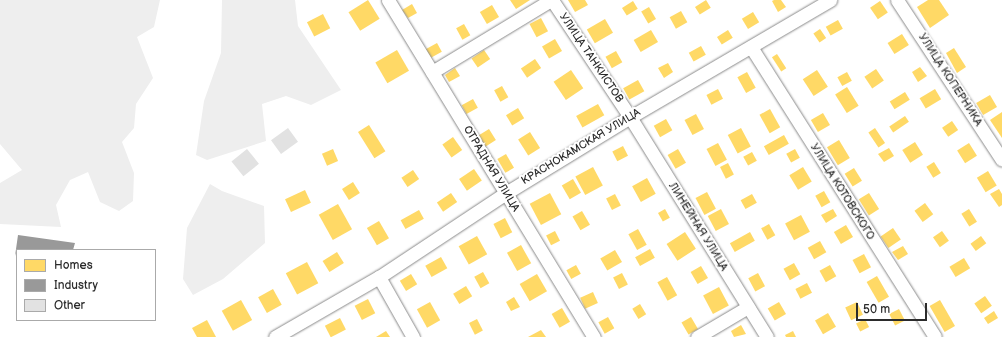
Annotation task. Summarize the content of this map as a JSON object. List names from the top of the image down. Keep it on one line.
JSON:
{"streets":{"street":["УЛИЦА ТАНКИСТОВ","УЛИЦА КОПЕРНИКА","КРАСНОКАМСКАЯ УЛИЦА","ОТРАДНАЯ УЛИЦА","УЛИЦА КОТОВСКОГО","ЛИНЕЙНАЯ УЛИЦА"]},"crossings":[["УЛИЦА ТАНКИСТОВ","КРАСНОКАМСКАЯ УЛИЦА"],["УЛИЦА ТАНКИСТОВ","ЛИНЕЙНАЯ УЛИЦА"],["КРАСНОКАМСКАЯ УЛИЦА","ОТРАДНАЯ УЛИЦА"],["КРАСНОКАМСКАЯ УЛИЦА","УЛИЦА КОТОВСКОГО"],["КРАСНОКАМСКАЯ УЛИЦА","ЛИНЕЙНАЯ УЛИЦА"]],"legend":["Homes","Industry","Other"],"scale_bar":"50 m"}
